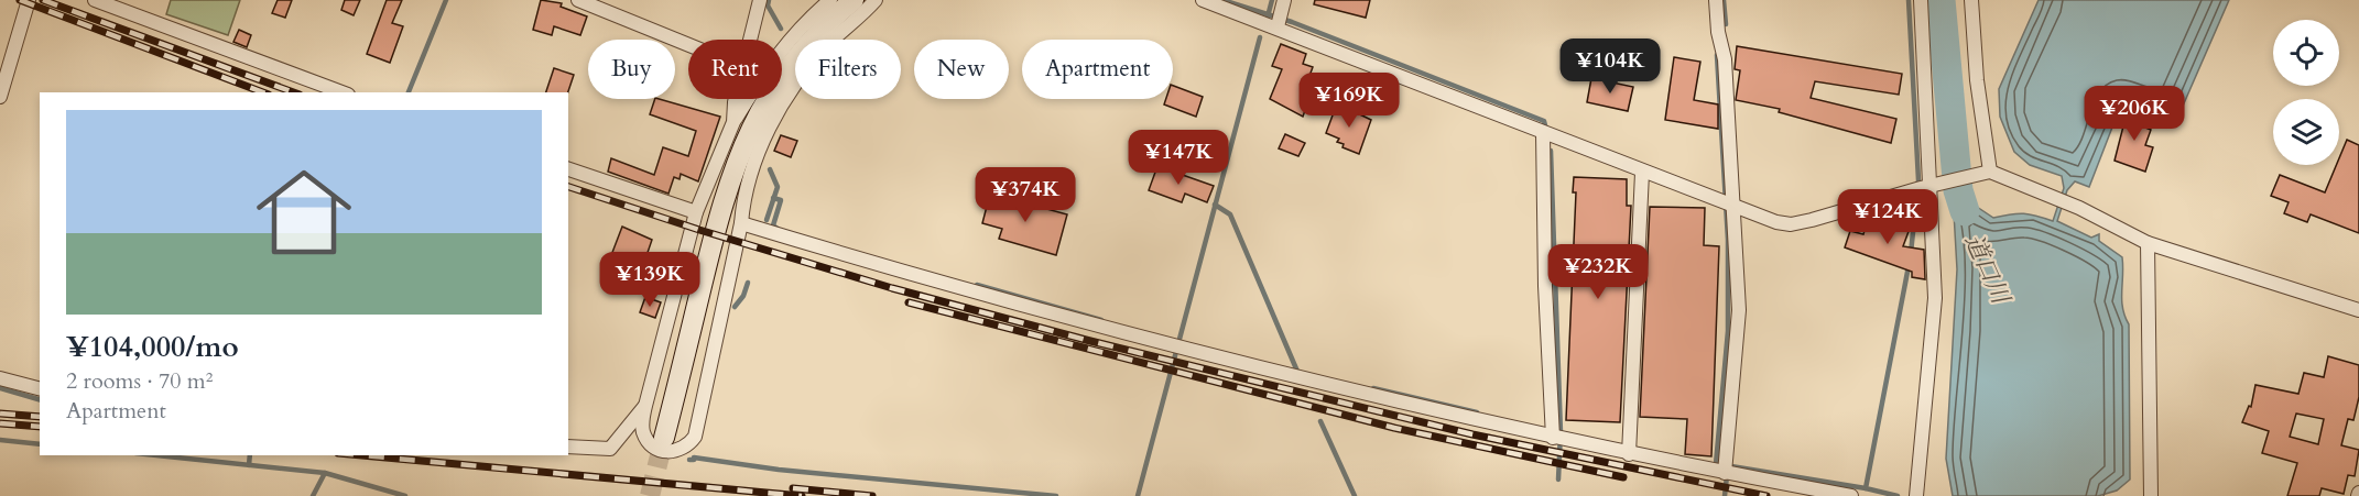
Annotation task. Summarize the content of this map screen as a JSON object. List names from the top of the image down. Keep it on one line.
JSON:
{"water":["道口川"],"page":{"price":["¥104K","¥169K","¥206K","¥147K","¥374K","¥124K","¥232K","¥139K"],"chip":["Buy","Rent","Filters","New","Apartment"],"list":[{"name":"¥104,000/mo","note":"2 rooms · 70 m² · Apartment"}]}}
